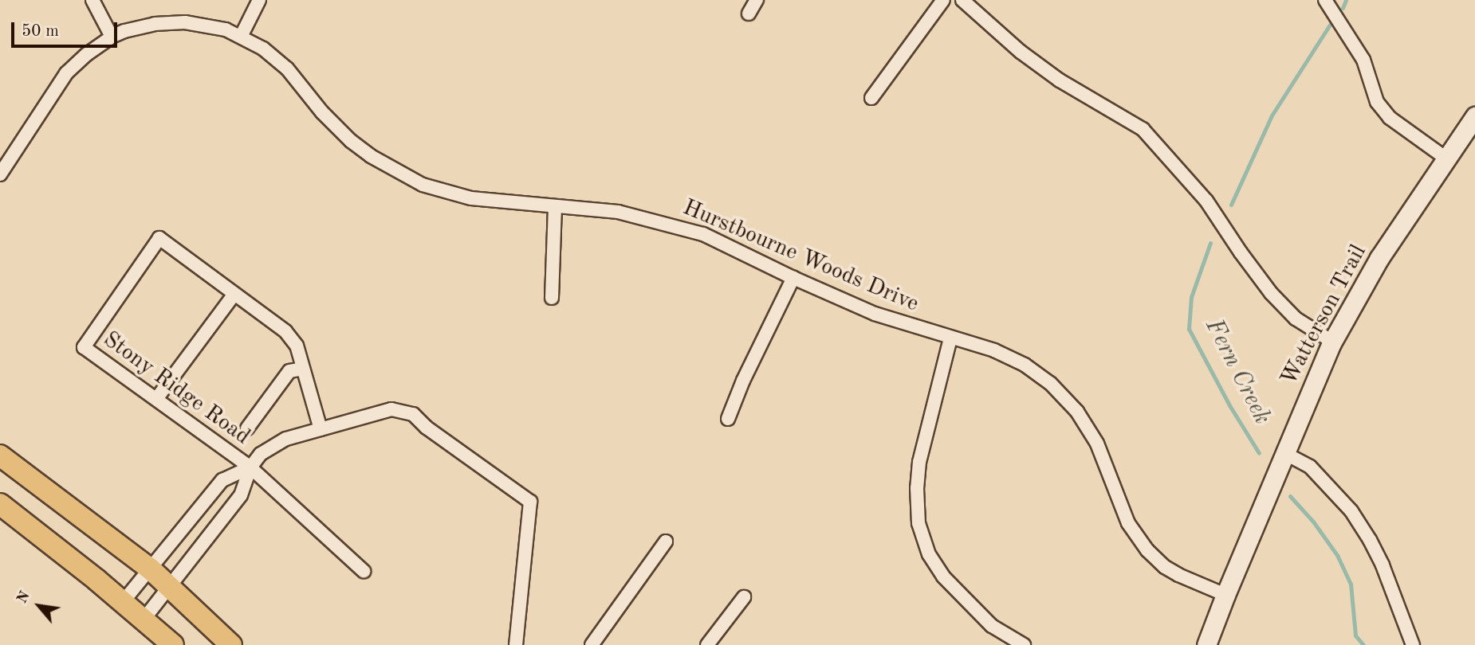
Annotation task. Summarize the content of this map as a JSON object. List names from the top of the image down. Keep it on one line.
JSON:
{"streets":{"main road":["Watterson Trail"],"street":["Hurstbourne Woods Drive","Stony Ridge Road"]},"crossings":[["Hurstbourne Woods Drive","Watterson Trail"]],"water":["Fern Creek"],"scale_bar":"50 m","north":"top left"}
